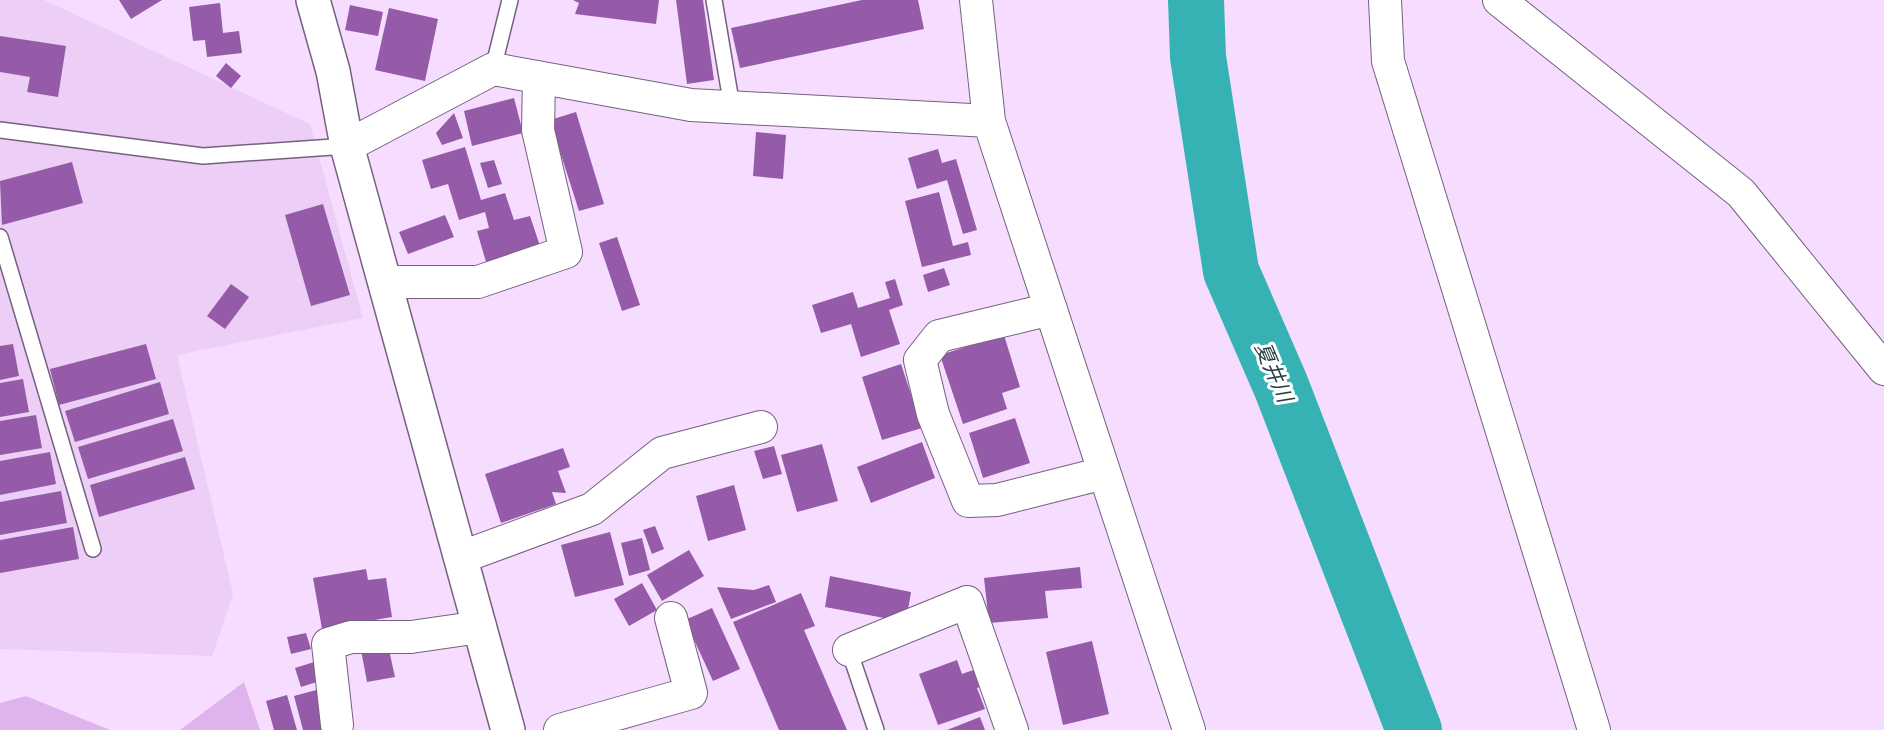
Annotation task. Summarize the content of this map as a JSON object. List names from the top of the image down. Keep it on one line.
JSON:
{"water":["夏井川"]}
